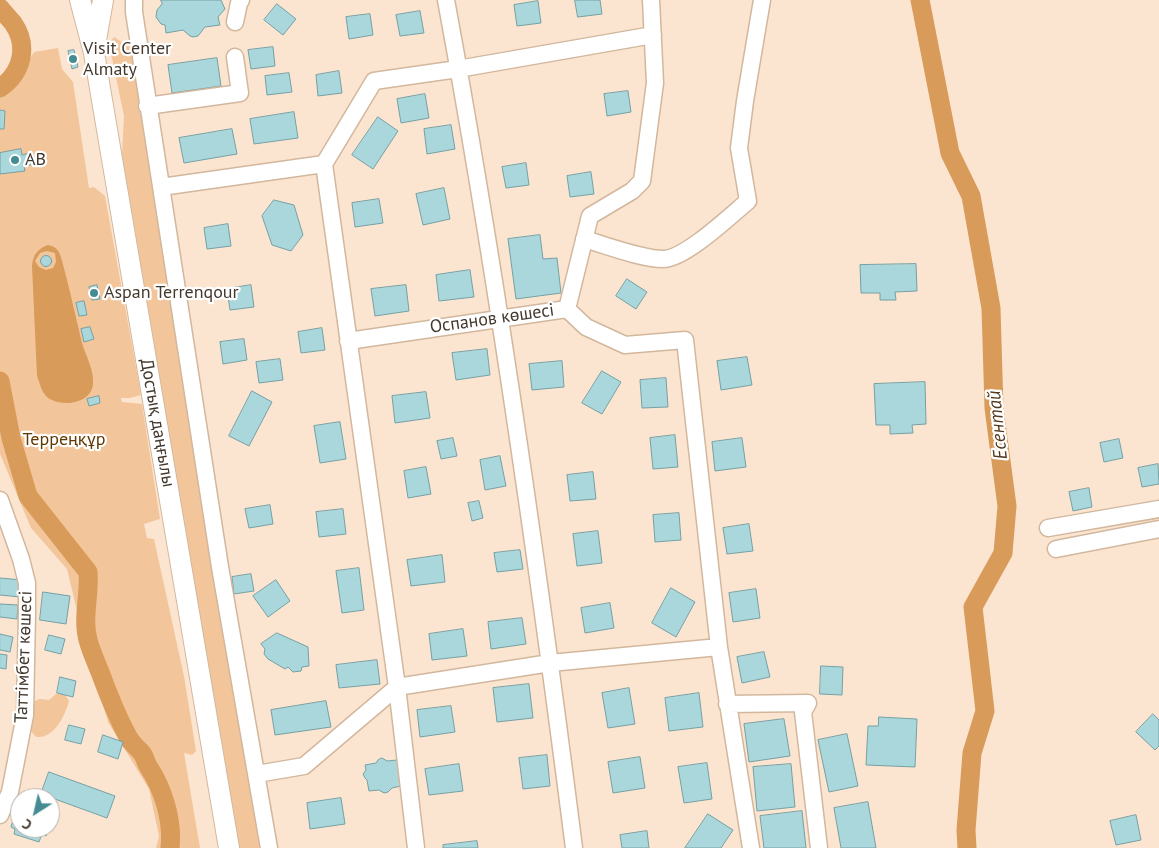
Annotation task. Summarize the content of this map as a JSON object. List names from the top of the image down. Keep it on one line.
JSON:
{"streets":{"main road":["Достық даңғылы"],"street":["Оспанов көшесі","Таттімбет көшесі"]},"water":["Есентай"],"parks":["Терреңқұр"],"places":["Visit Center Almaty","AB","Aspan Terrenqour"],"north":"bottom left"}
